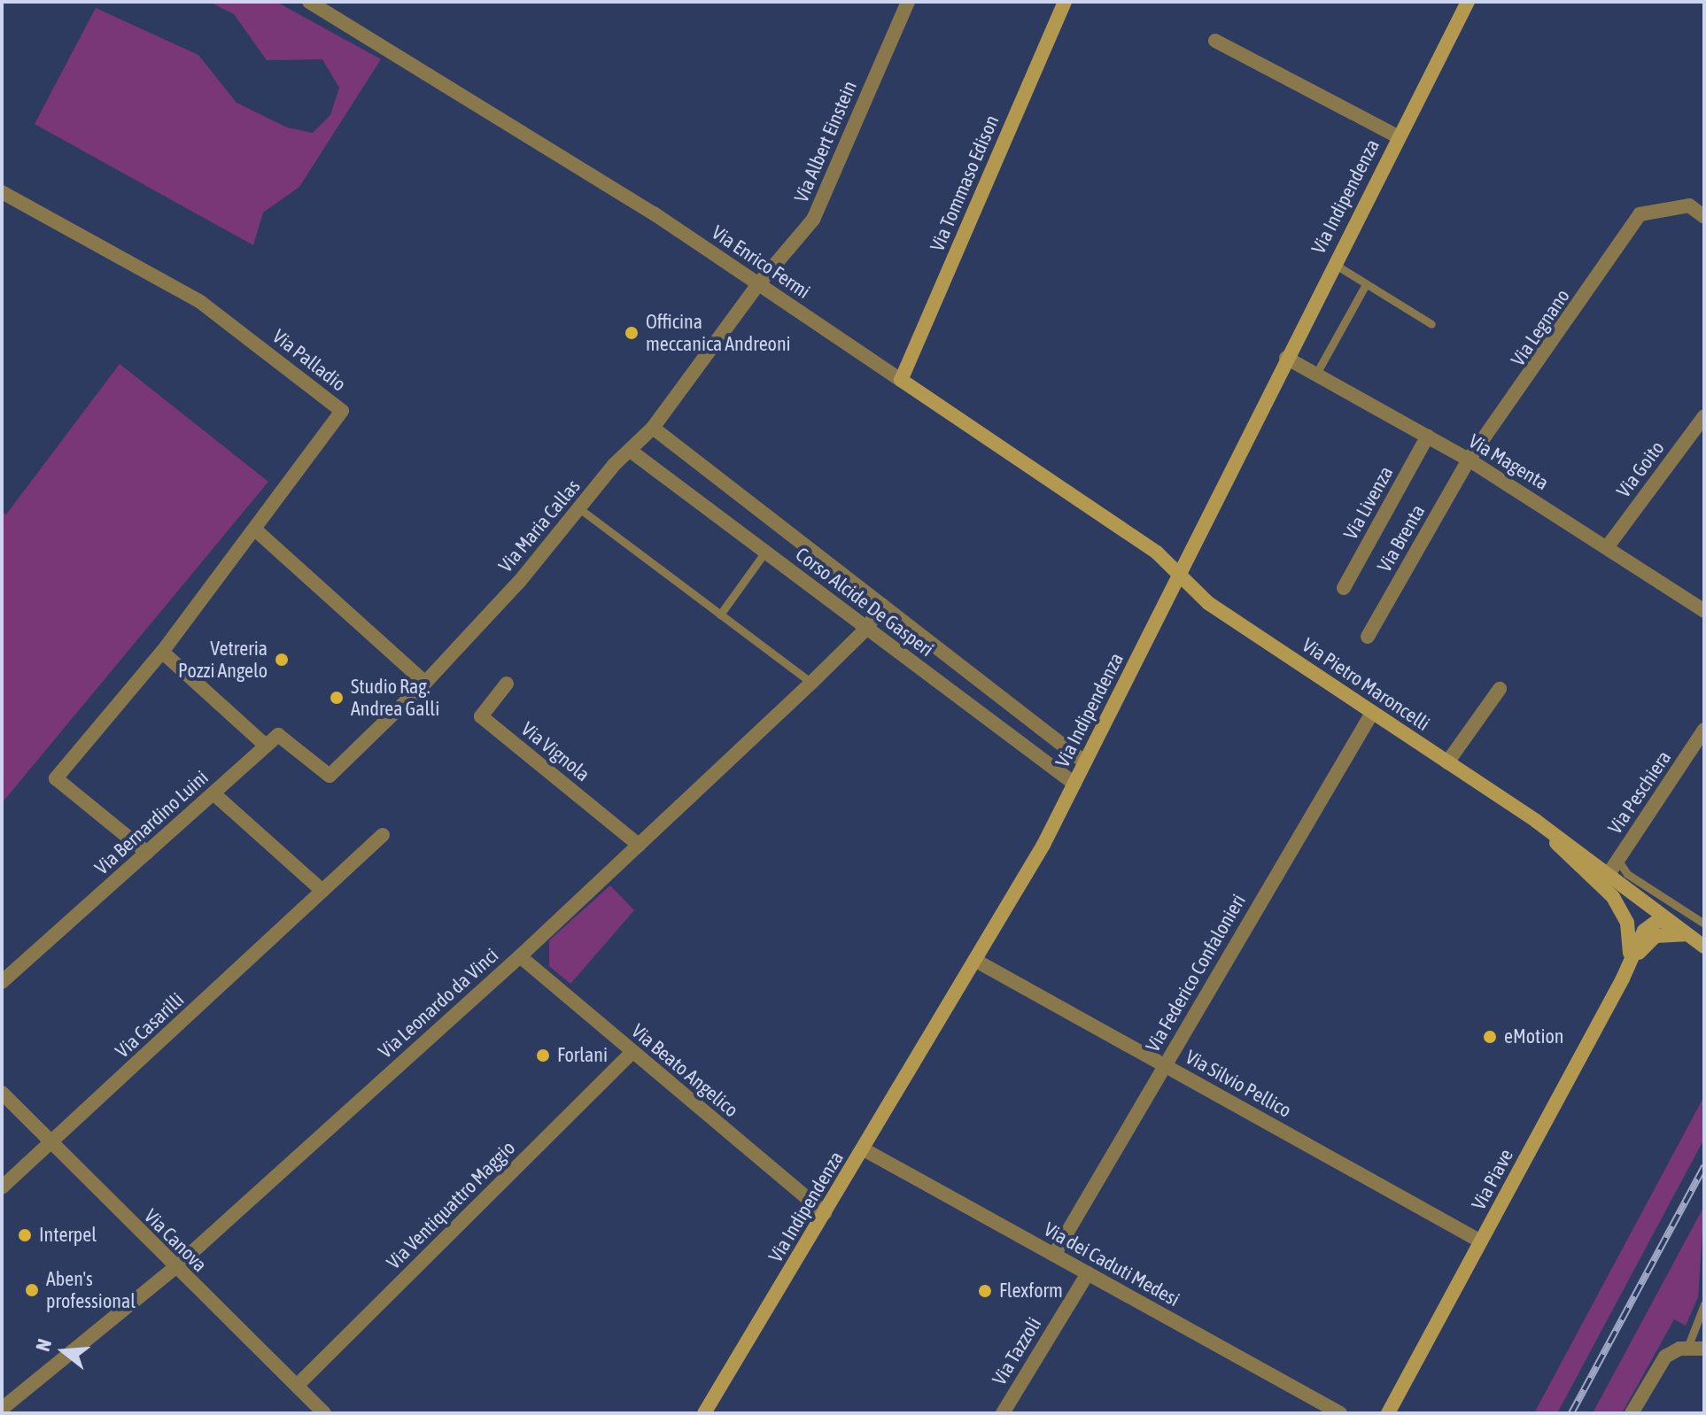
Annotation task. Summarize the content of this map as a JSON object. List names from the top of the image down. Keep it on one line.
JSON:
{"streets":{"street":["Via Albert Einstein","Via Tommaso Edison","Via Indipendenza","Via Enrico Fermi","Via Legnano","Via Palladio","Via Magenta","Via Goito","Via Livenza","Via Maria Callas","Via Brenta","Corso Alcide De Gasperi","Via Pietro Maroncelli","Via Vignola","Via Peschiera","Via Bernardino Luini","Via Federico Confalonieri","Via Leonardo da Vinci","Via Casarilli","Via Beato Angelico","Via Silvio Pellico","Via Piave","Via Ventiquattro Maggio","Via Canova","Via dei Caduti Medesi","Via Tazzoli"]},"crossings":[["Via Albert Einstein","Via Enrico Fermi"],["Via Albert Einstein","Via Maria Callas"],["Via Tommaso Edison","Via Enrico Fermi"],["Via Indipendenza","Via Enrico Fermi"],["Via Indipendenza","Via Magenta"],["Via Indipendenza","Corso Alcide De Gasperi"],["Via Indipendenza","Via Pietro Maroncelli"],["Via Indipendenza","Via Beato Angelico"],["Via Indipendenza","Via Silvio Pellico"],["Via Indipendenza","Via dei Caduti Medesi"],["Via Enrico Fermi","Via Maria Callas"],["Via Enrico Fermi","Via Pietro Maroncelli"],["Via Legnano","Via Magenta"],["Via Legnano","Via Brenta"],["Via Magenta","Via Goito"],["Via Magenta","Via Livenza"],["Via Magenta","Via Brenta"],["Via Maria Callas","Corso Alcide De Gasperi"],["Via Maria Callas","Via Bernardino Luini"],["Corso Alcide De Gasperi","Via Leonardo da Vinci"],["Via Pietro Maroncelli","Via Peschiera"],["Via Pietro Maroncelli","Via Federico Confalonieri"],["Via Pietro Maroncelli","Via Piave"],["Via Vignola","Via Leonardo da Vinci"],["Via Federico Confalonieri","Via Silvio Pellico"],["Via Federico Confalonieri","Via dei Caduti Medesi"],["Via Leonardo da Vinci","Via Beato Angelico"],["Via Leonardo da Vinci","Via Canova"],["Via Casarilli","Via Canova"],["Via Beato Angelico","Via Ventiquattro Maggio"],["Via Silvio Pellico","Via Piave"],["Via Ventiquattro Maggio","Via Canova"],["Via dei Caduti Medesi","Via Tazzoli"]],"places":["Officina meccanica Andreoni","Vetreria Pozzi Angelo","Studio Rag. Andrea Galli","eMotion","Forlani","Interpel","Aben's professional","Flexform"],"north":"left"}
